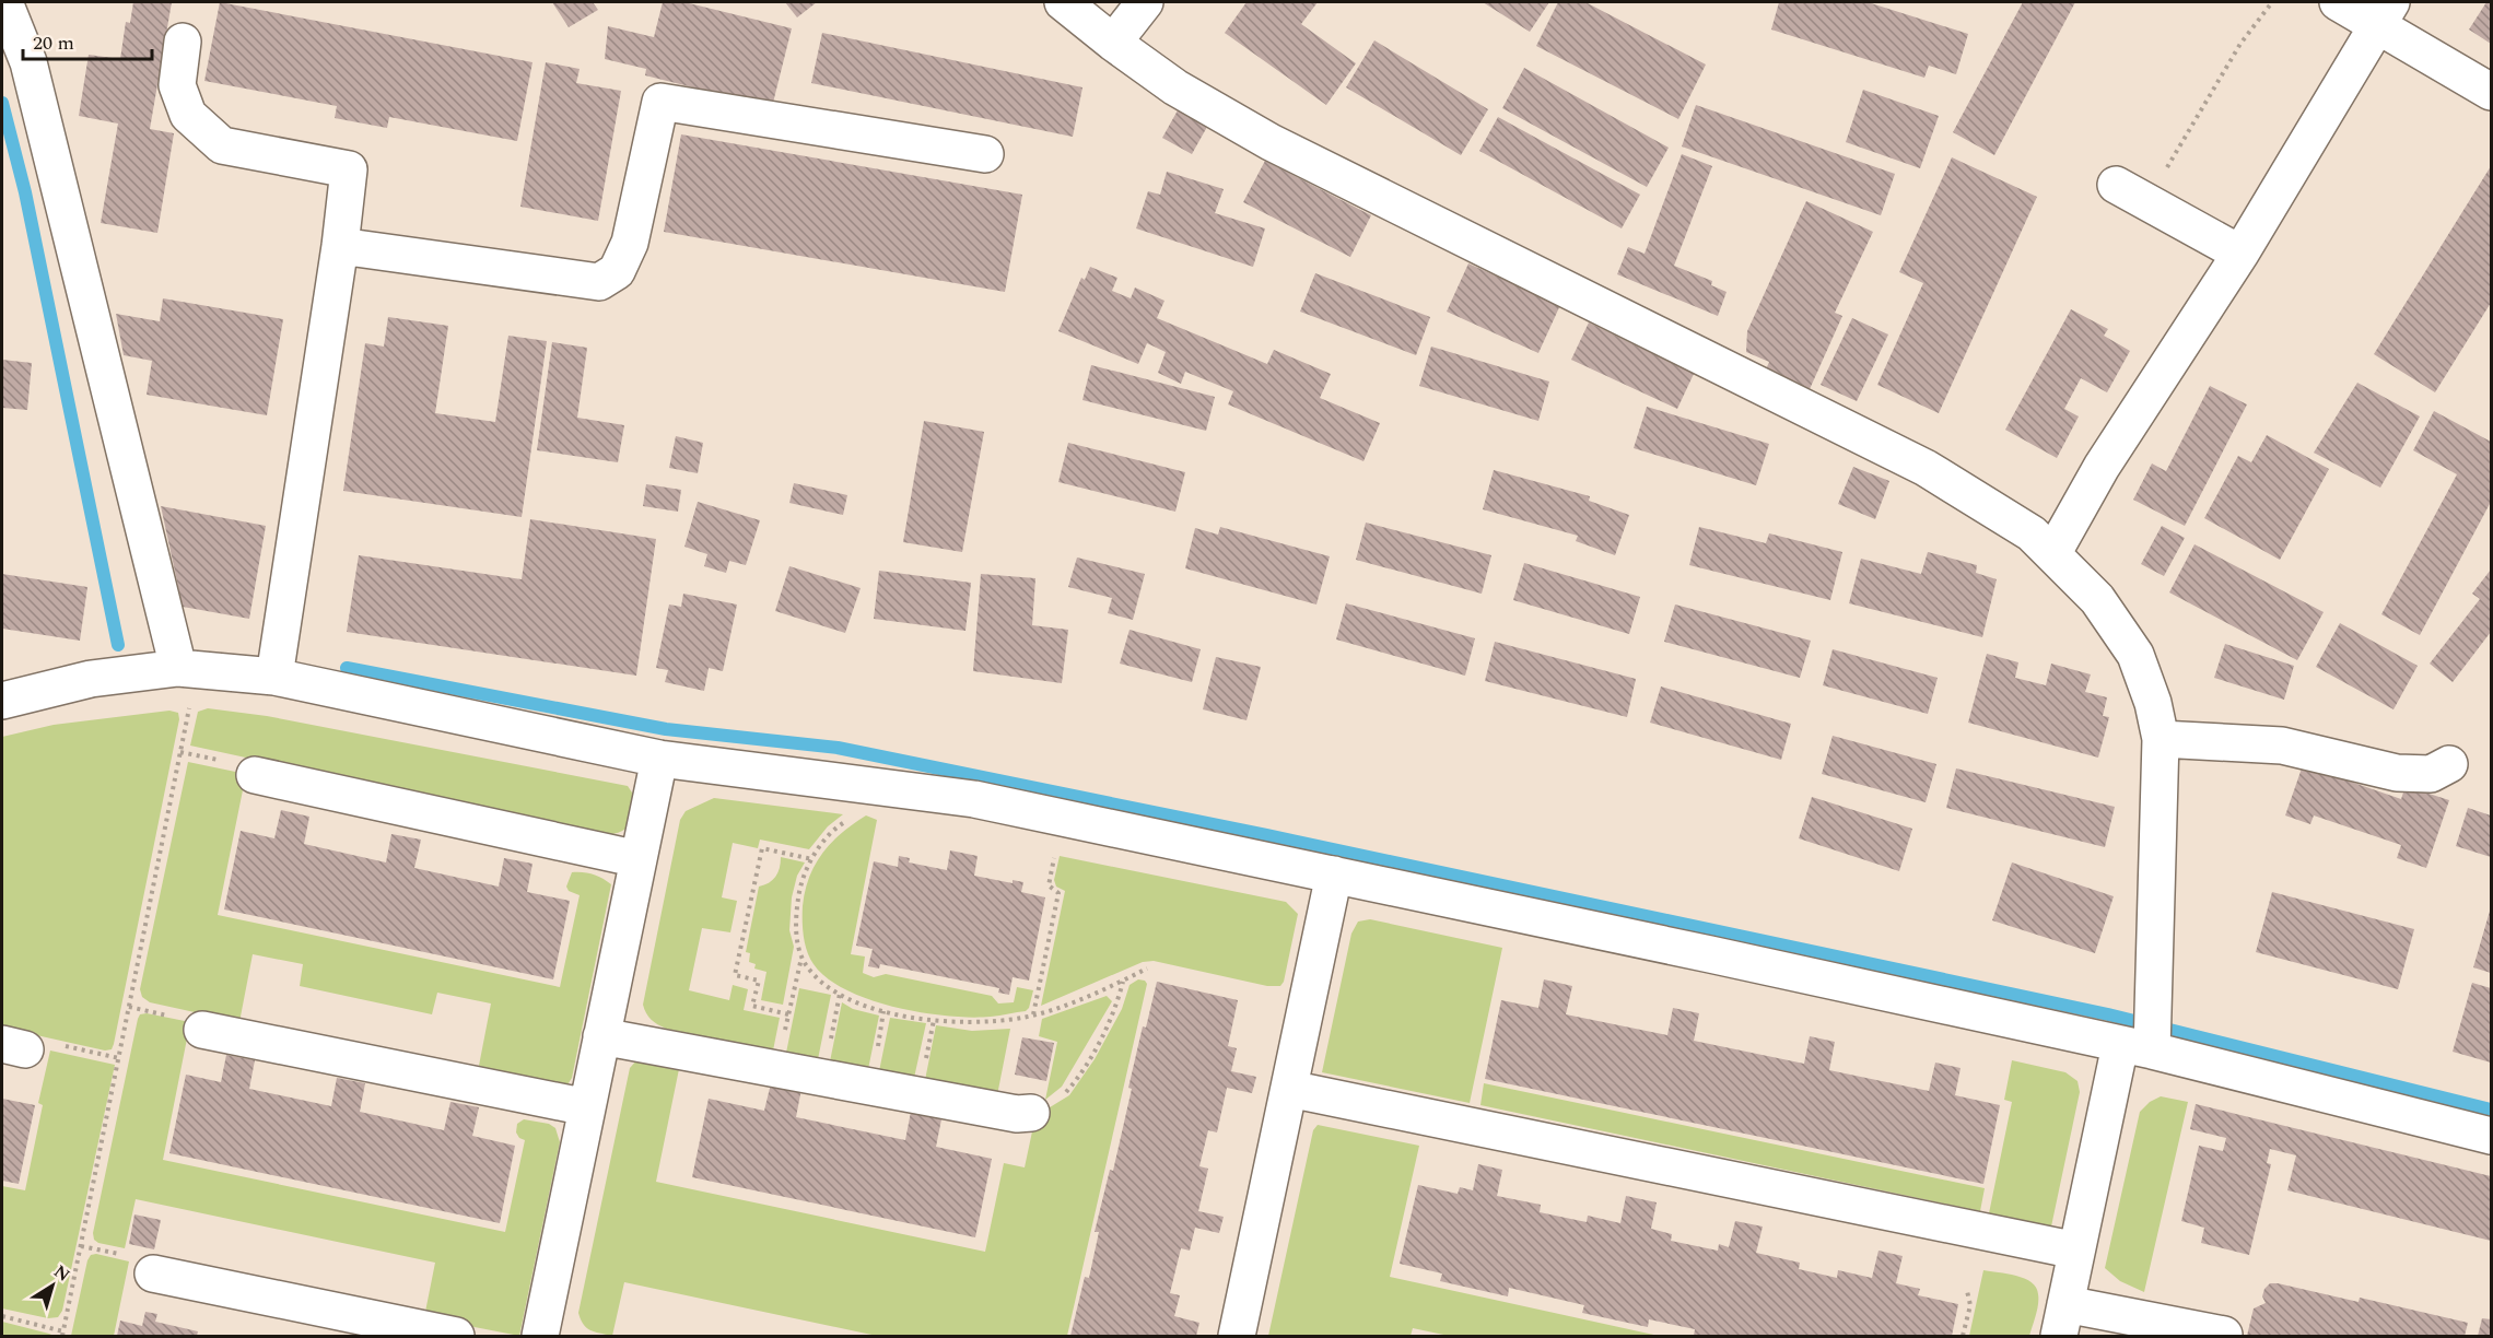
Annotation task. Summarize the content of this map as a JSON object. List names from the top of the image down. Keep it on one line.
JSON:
{"scale_bar":"20 m","north":"top right"}
